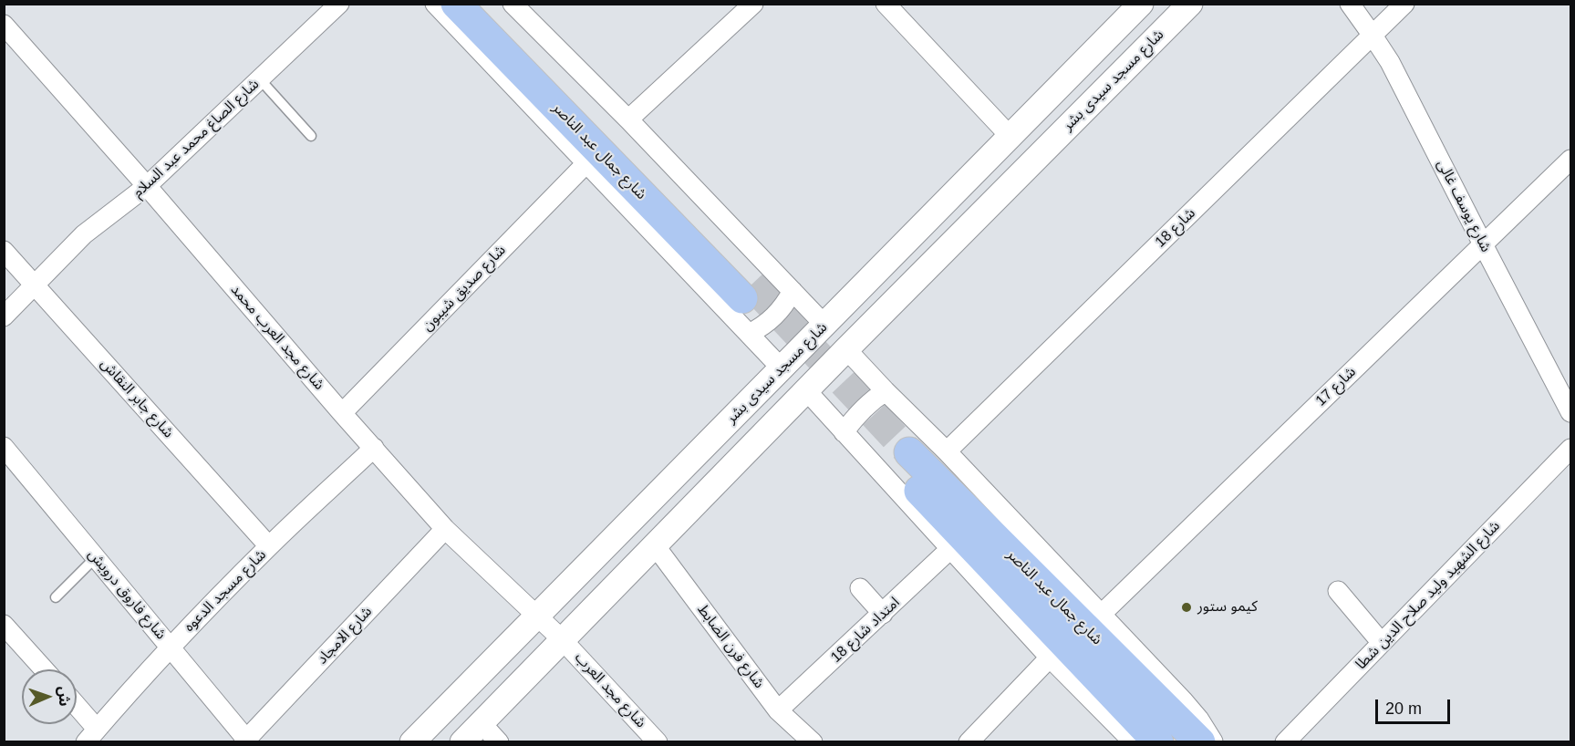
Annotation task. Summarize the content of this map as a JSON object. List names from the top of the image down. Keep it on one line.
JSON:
{"streets":{"main road":["شارع جمال عبد الناصر"],"street":["شارع مسجد سيدى بشر","شارع الصاغ محمد عبد السلام","شارع يوسف غالى","شارع 18","شارع صديق شيبون","شارع مجد العرب محمد","شارع 17","شارع جابر النقاش","شارع مسجد الدعوه","شارع فاروق درويش","شارع الشهيد وليد صلاح الدين شطا","امتداد شارع 18","شارع الامجاد","شارع فرن الضابط","شارع مجد العرب"]},"crossings":[["شارع مسجد سيدى بشر","شارع مجد العرب محمد"],["شارع مسجد سيدى بشر","شارع فرن الضابط"],["شارع مسجد سيدى بشر","شارع مجد العرب"],["شارع الصاغ محمد عبد السلام","شارع مجد العرب محمد"],["شارع الصاغ محمد عبد السلام","شارع جابر النقاش"],["شارع يوسف غالى","شارع 18"],["شارع يوسف غالى","شارع 17"],["شارع صديق شيبون","شارع مجد العرب محمد"],["شارع مجد العرب محمد","شارع مسجد الدعوه"],["شارع مجد العرب محمد","شارع الامجاد"],["شارع مجد العرب محمد","شارع مجد العرب"],["شارع جابر النقاش","شارع مسجد الدعوه"],["شارع مسجد الدعوه","شارع فاروق درويش"],["شارع فاروق درويش","شارع الامجاد"],["امتداد شارع 18","شارع فرن الضابط"]],"places":["كيمو ستور"],"scale_bar":"20 m","north":"right"}
